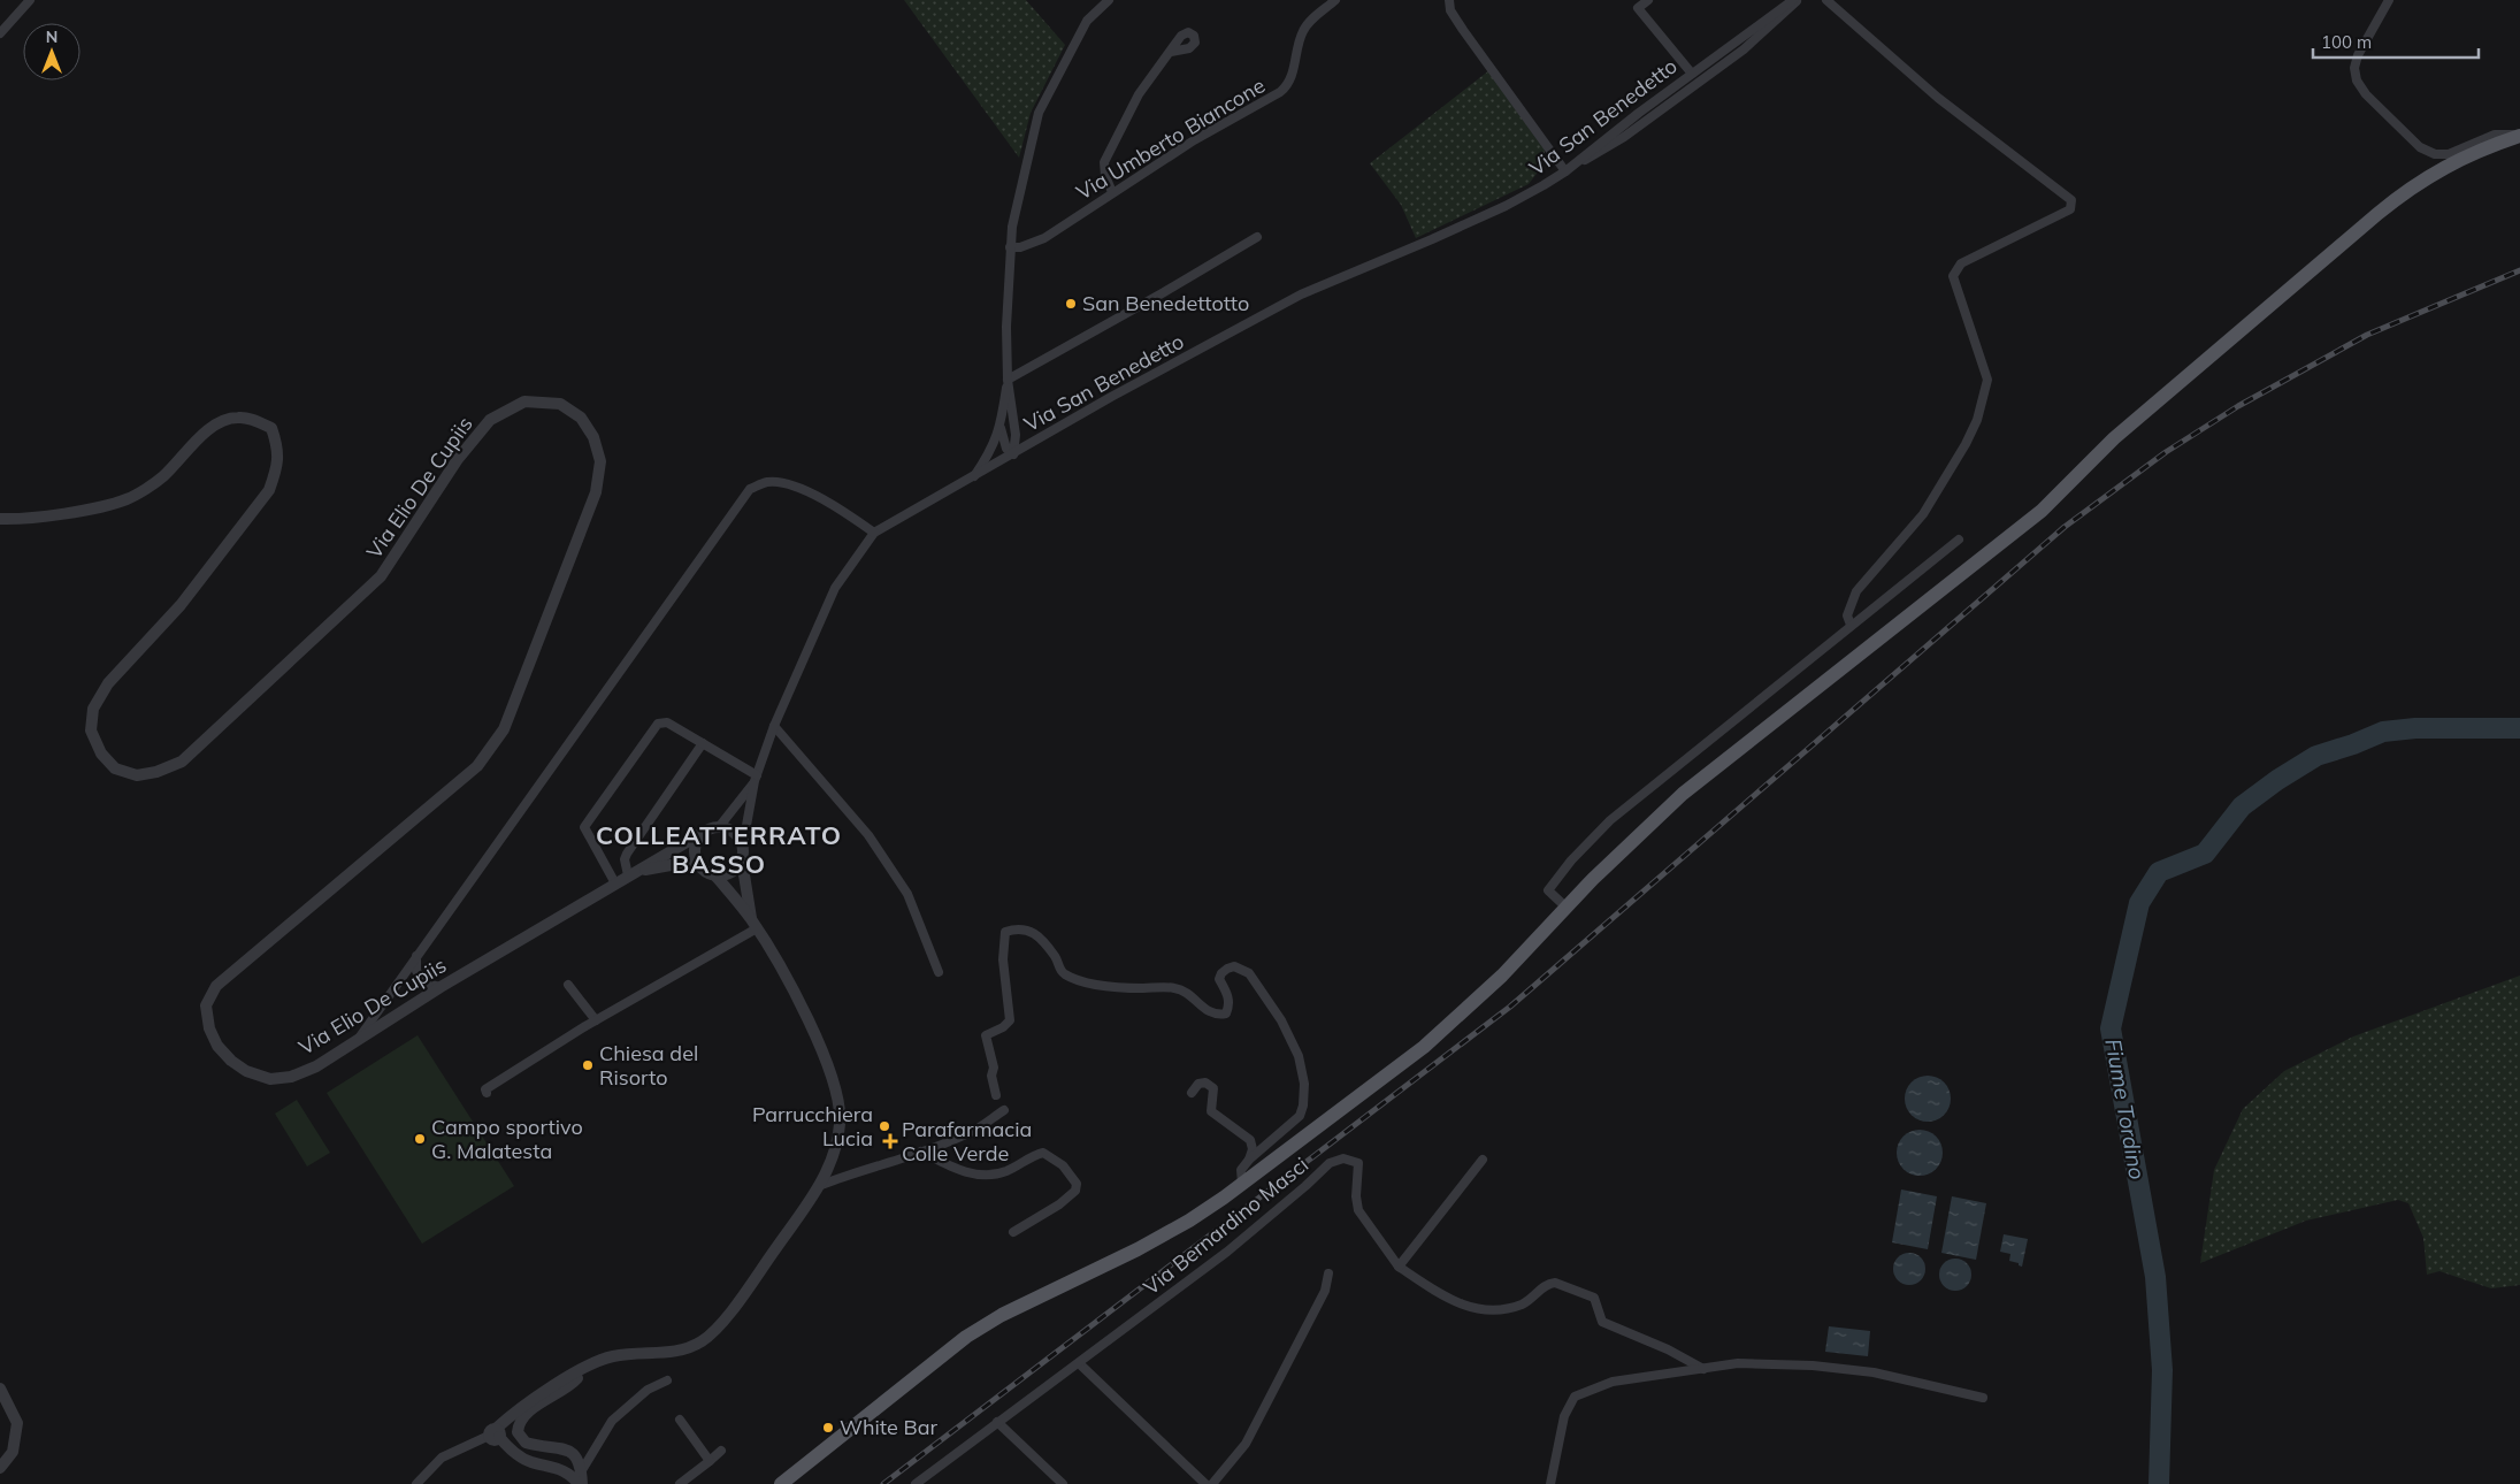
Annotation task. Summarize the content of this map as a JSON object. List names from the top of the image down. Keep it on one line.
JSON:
{"streets":{"street":["Via San Benedetto","Via Umberto Biancone","Via Elio De Cupiis","Via Bernardino Masci"]},"districts":["COLLEATTERRATO BASSO"],"water":["Fiume Tordino"],"places":{"other":["San Benedettotto","Chiesa del Risorto","Parrucchiera Lucia","Campo sportivo G. Malatesta","White Bar"],"health":["Parafarmacia Colle Verde"]},"scale_bar":"100 m","north":"top"}
